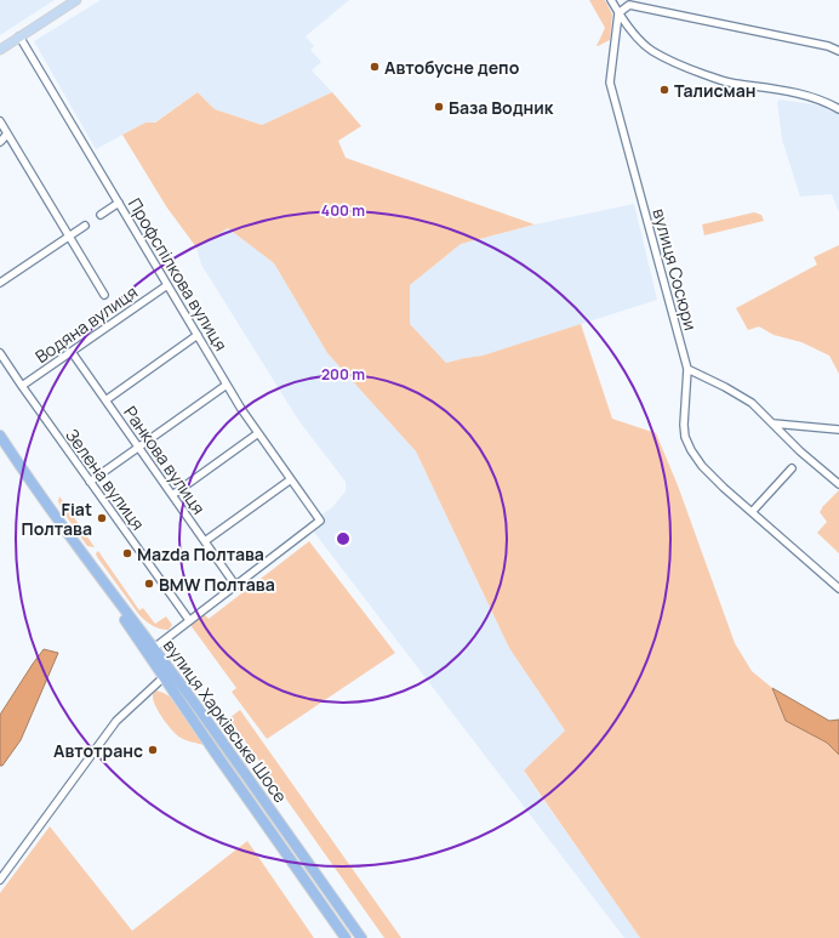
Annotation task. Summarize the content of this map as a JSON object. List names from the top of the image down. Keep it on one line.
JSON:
{"streets":{"highway":["вулиця Харківське Шосе"],"street":["вулиця Сосюри","Профспілкова вулиця","Водяна вулиця","Ранкова вулиця","Зелена вулиця"]},"crossings":[["Профспілкова вулиця","Водяна вулиця"],["Профспілкова вулиця","Ранкова вулиця"],["Водяна вулиця","Ранкова вулиця"],["Водяна вулиця","Зелена вулиця"]],"places":["Автобусне депо","Талисман","База Водник","Fiat Полтава","Mazda Полтава","BMW Полтава","Автотранс"],"rings":["400 m","200 m"]}
